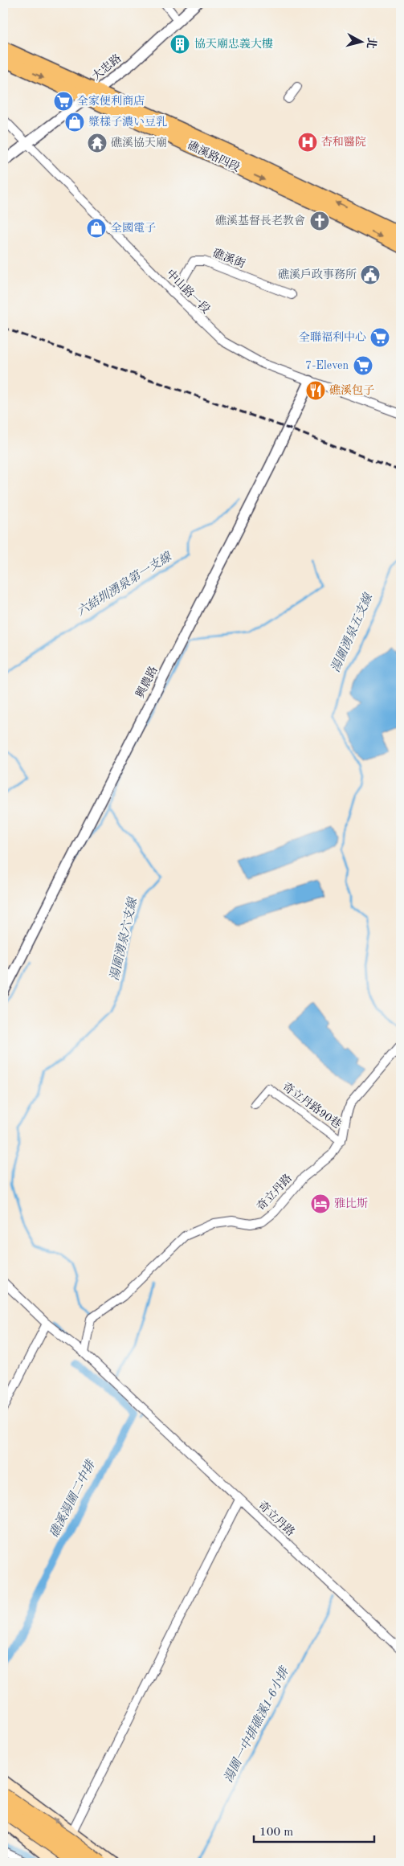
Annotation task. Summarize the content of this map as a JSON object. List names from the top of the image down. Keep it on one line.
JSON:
{"streets":{"main road":["礁溪路四段"],"street":["大忠路","礁溪街","中山路一段","興農路","奇立丹路90巷","奇立丹路"]},"crossings":[["大忠路","礁溪路四段"],["大忠路","中山路一段"],["礁溪街","中山路一段"],["中山路一段","興農路"],["奇立丹路90巷","奇立丹路"]],"water":["六結圳湧泉第一支線","湯圍湧泉五支線","湯圍湧泉六支線","礁溪湯圍二中排","湯圍一中排礁溪1-6小排"],"places":{"building":["協天廟忠義大樓"],"supermarket":["全家便利商店","全聯福利中心","7-Eleven"],"shop":["漿樣子濃い豆乳","全國電子"],"hospital":["杏和醫院"],"temple":["礁溪協天廟"],"church":["礁溪基督長老教會"],"public building":["礁溪戶政事務所"],"restaurant":["礁溪包子"],"hotel":["雅比斯"]},"scale_bar":"100 m","north":"right"}
